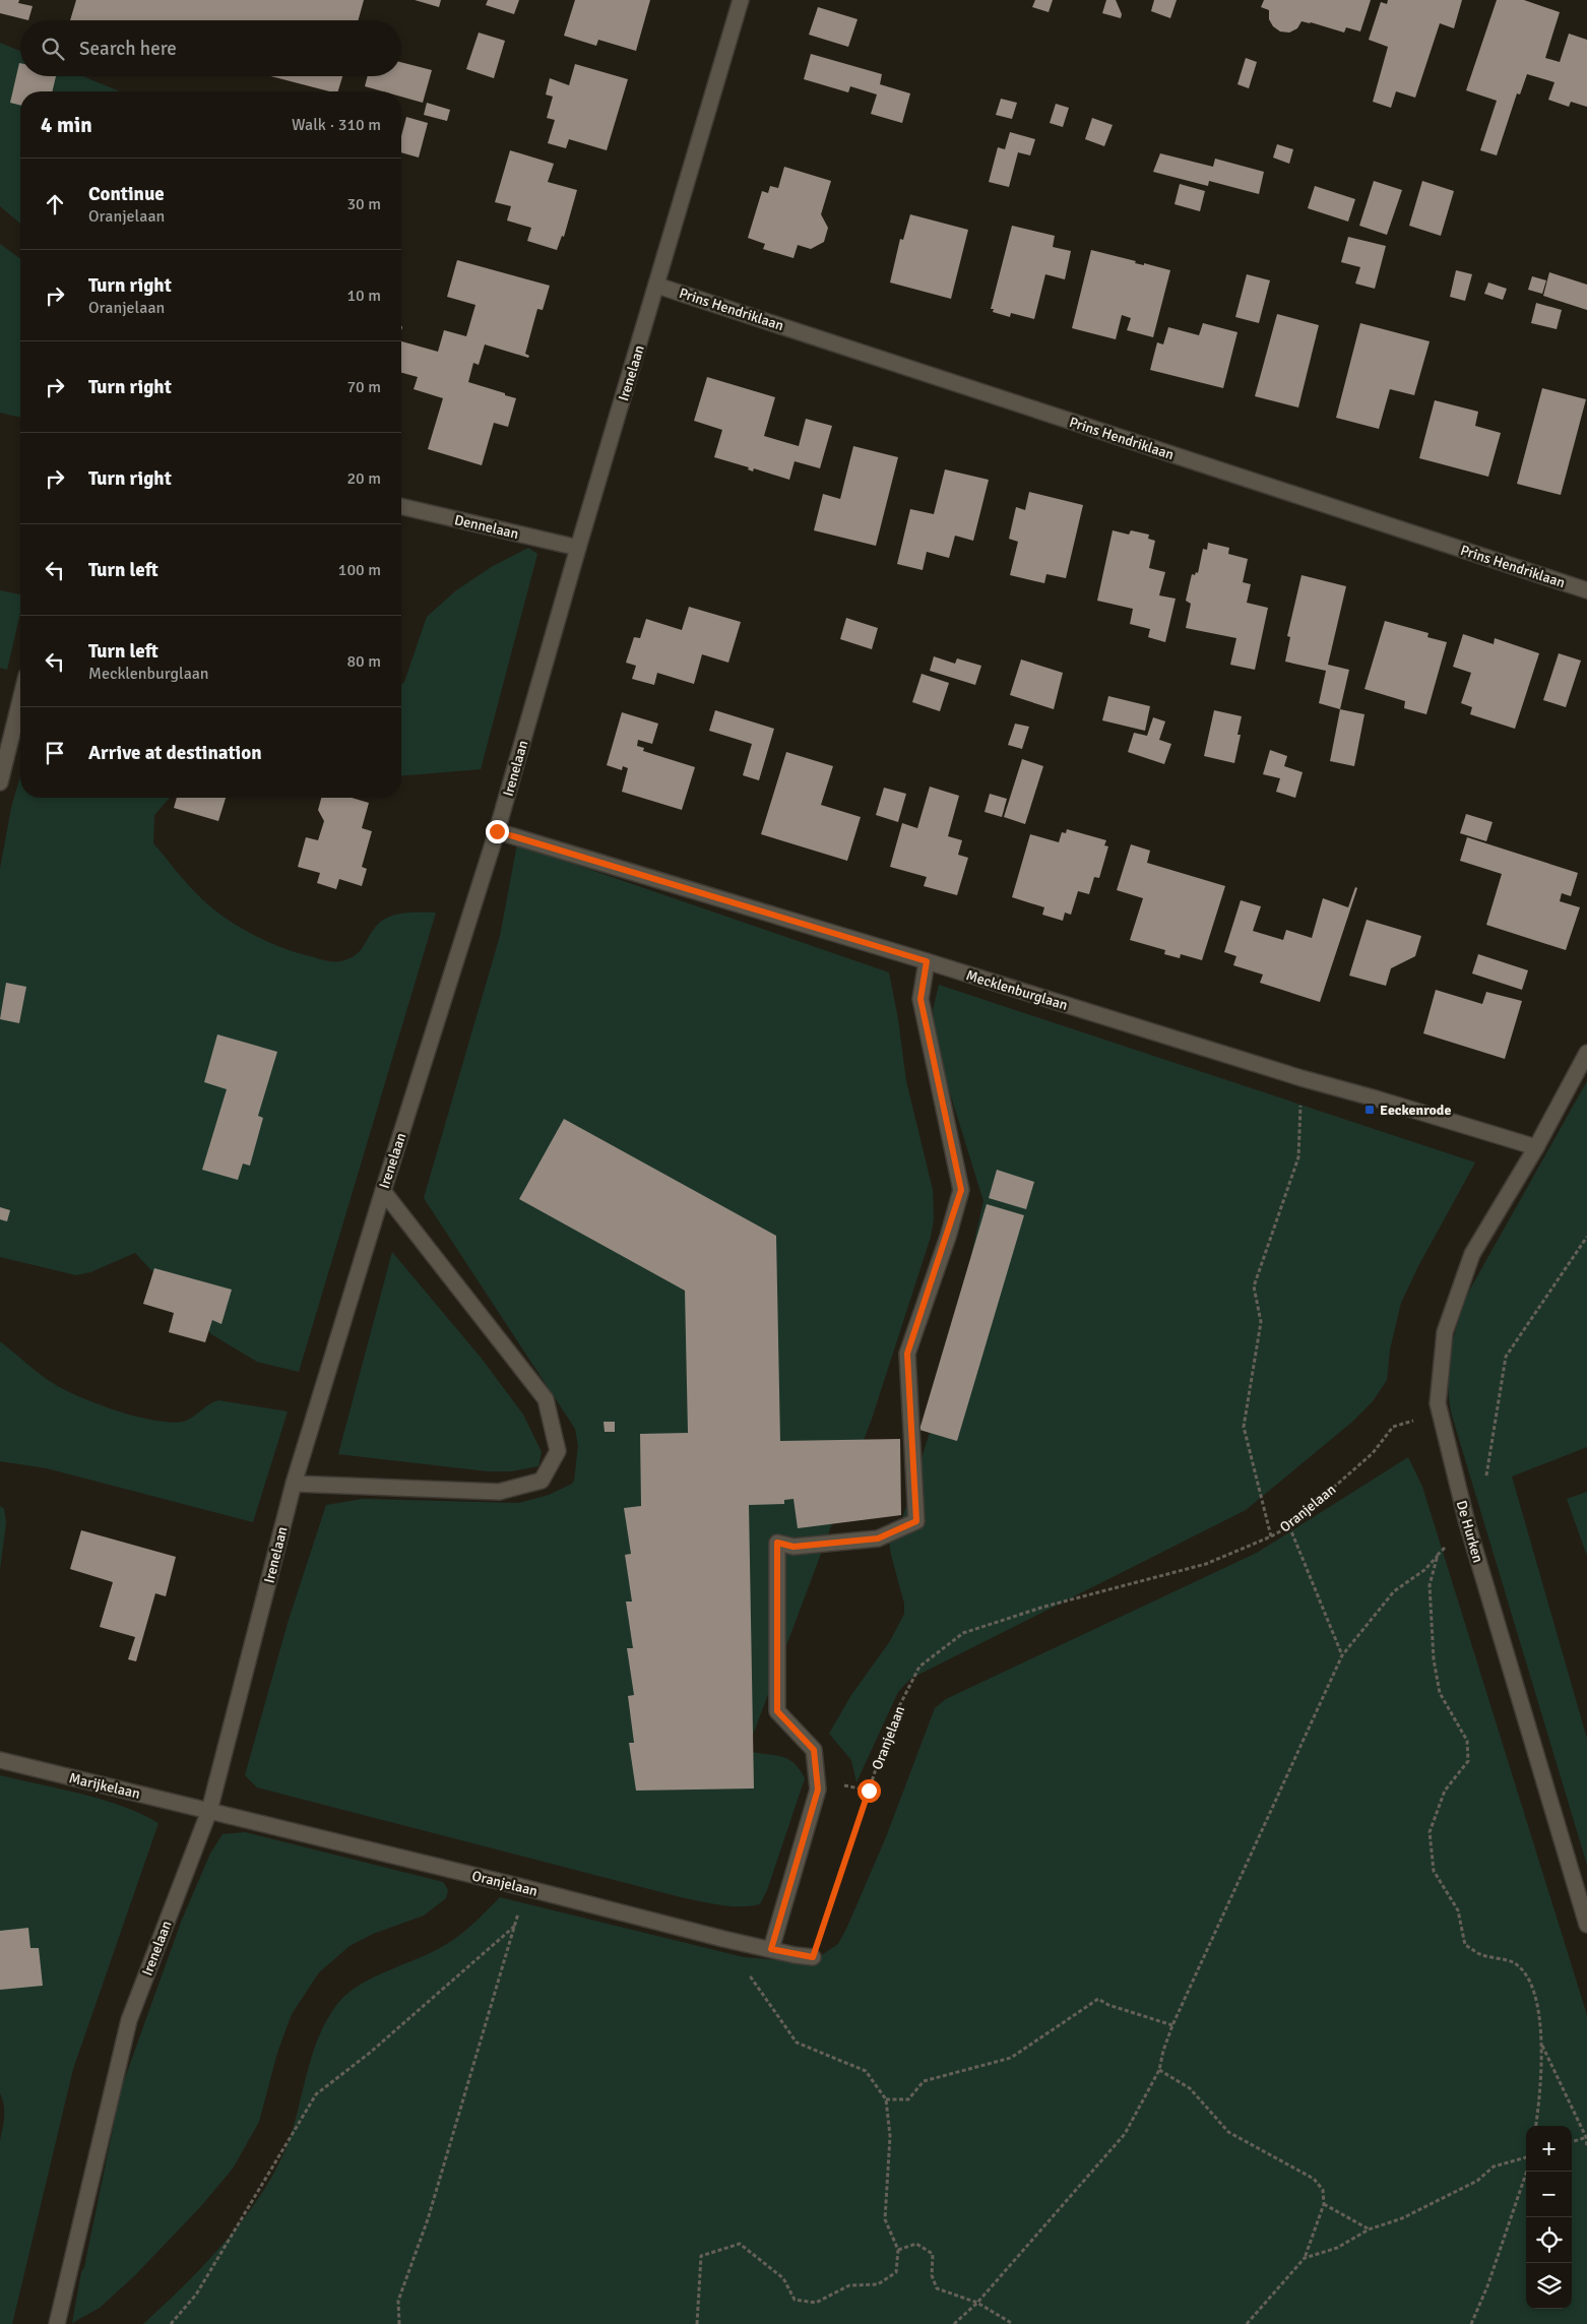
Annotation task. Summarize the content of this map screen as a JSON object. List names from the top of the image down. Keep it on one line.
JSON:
{"streets":{"street":["Prins Hendriklaan","Irenelaan","Dennelaan","Mecklenburglaan","Oranjelaan","De Hurken","Marijkelaan"]},"crossings":[["Prins Hendriklaan","Irenelaan"],["Irenelaan","Dennelaan"],["Irenelaan","Mecklenburglaan"],["Irenelaan","Oranjelaan"],["Irenelaan","Marijkelaan"],["Mecklenburglaan","De Hurken"],["Oranjelaan","De Hurken"],["Oranjelaan","Marijkelaan"]],"places":{"transit":["Eeckenrode"]},"page":{"search":"Search here","heading":["4 min","Walk · 310 m"],"list":[["Continue","Oranjelaan","30 m"],["Turn right","Oranjelaan","10 m"],["Turn right","70 m"],["Turn right","20 m"],["Turn left","100 m"],["Turn left","Mecklenburglaan","80 m"],"Arrive at destination"],"map_buttons":["+","−"]}}
